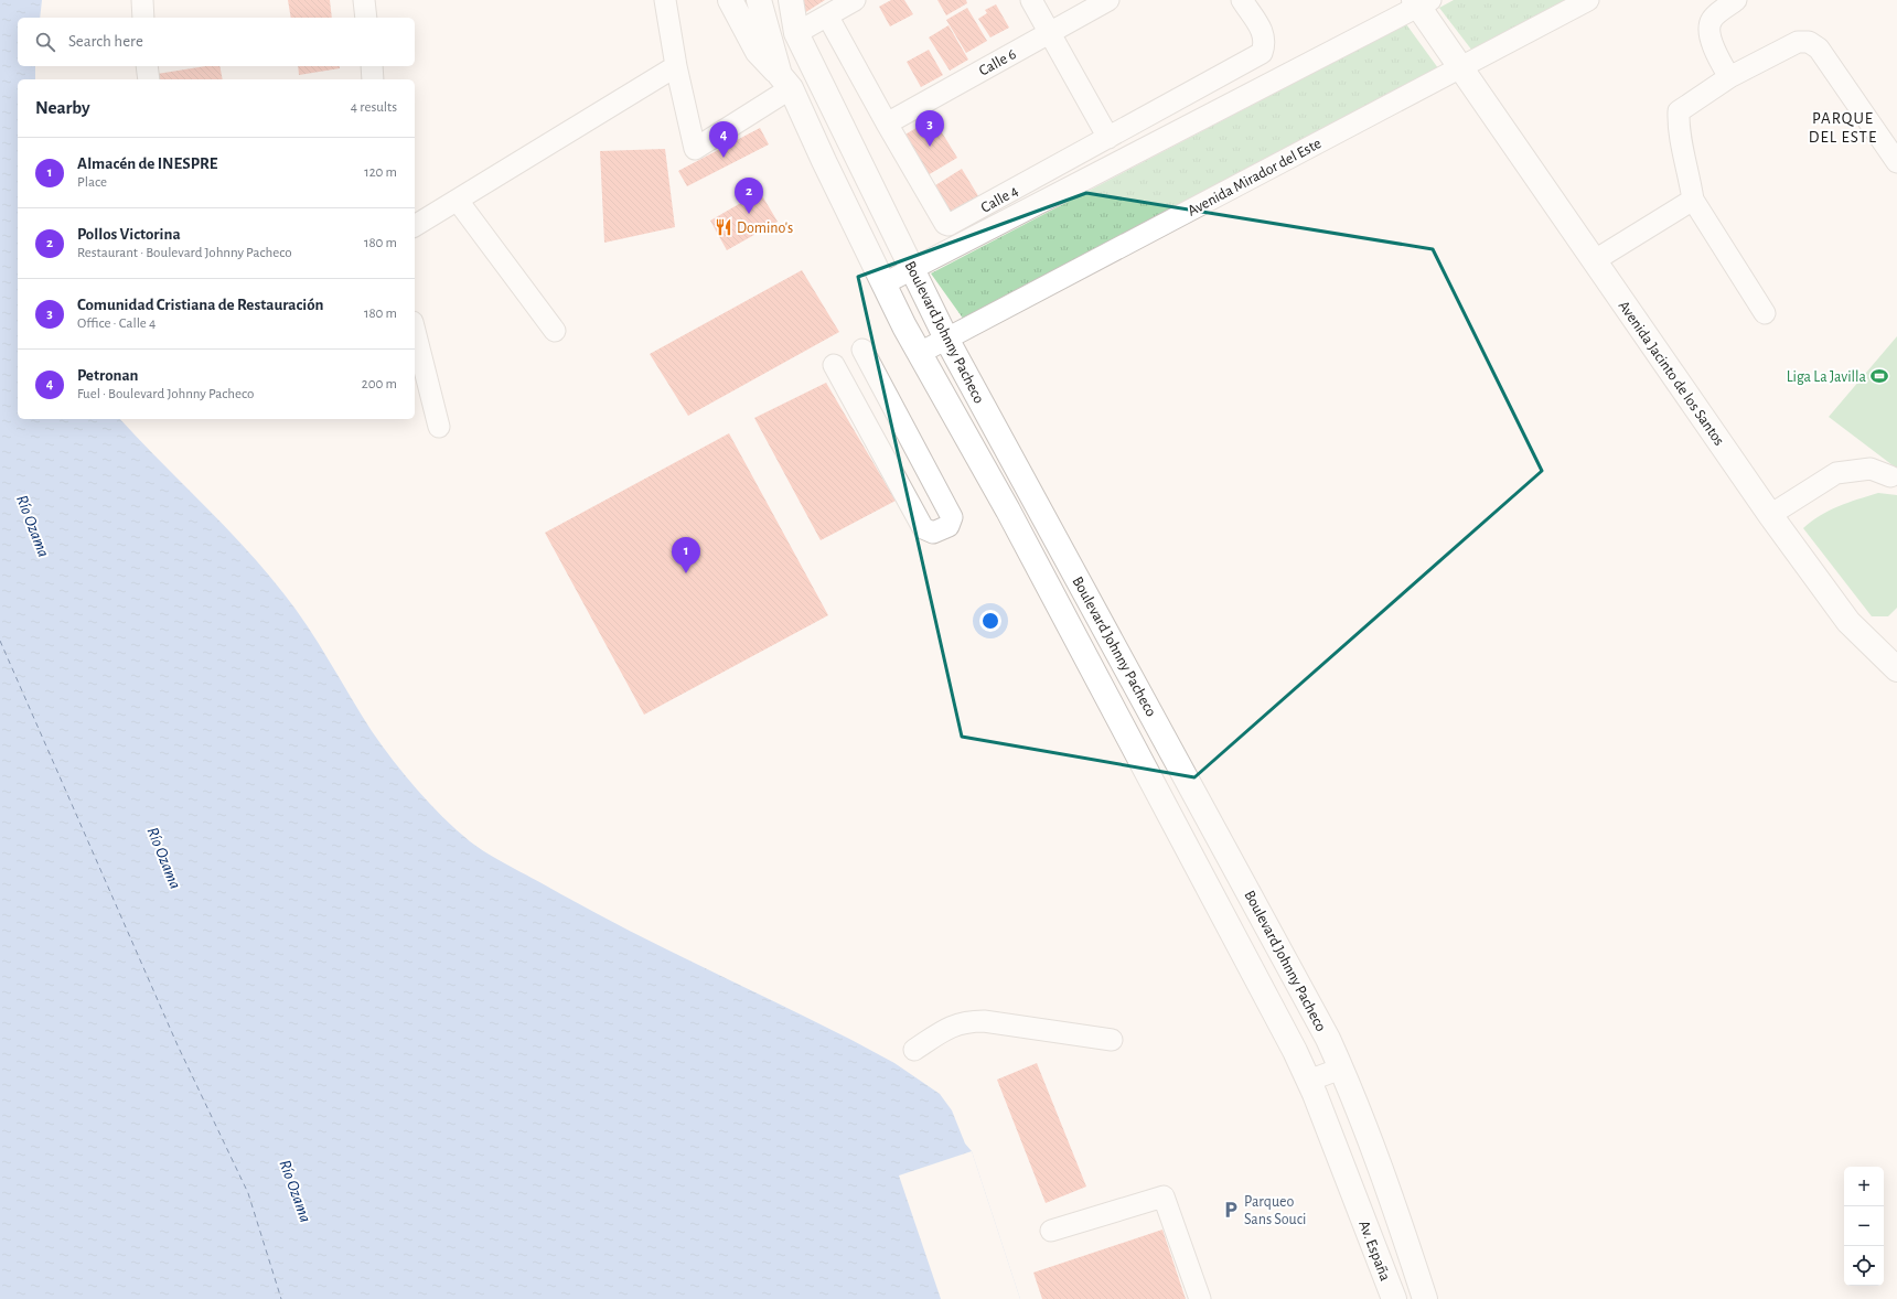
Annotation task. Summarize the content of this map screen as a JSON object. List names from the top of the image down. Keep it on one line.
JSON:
{"streets":{"main road":["Boulevard Johnny Pacheco","Avenida Jacinto de los Santos","Av. España"],"street":["Calle 6","Avenida Mirador del Este","Calle 4"]},"crossings":[["Calle 6","Calle 4"],["Avenida Mirador del Este","Boulevard Johnny Pacheco"],["Avenida Mirador del Este","Avenida Jacinto de los Santos"],["Boulevard Johnny Pacheco","Av. España"]],"districts":["PARQUE DEL ESTE"],"water":["Río Ozama"],"places":{"restaurant":["Domino's"],"sports":["Liga La Javilla"],"parking":["Parqueo Sans Souci"]},"page":{"search":"Search here","heading":["Nearby","4 results"],"pins":["3","4","2","1"],"list":[{"mark":"1","name":"Almacén de INESPRE","note":"Place","value":"120 m"},{"mark":"2","name":"Pollos Victorina","note":"Restaurant · Boulevard Johnny Pacheco","value":"180 m"},{"mark":"3","name":"Comunidad Cristiana de Restauración","note":"Office · Calle 4","value":"180 m"},{"mark":"4","name":"Petronan","note":"Fuel · Boulevard Johnny Pacheco","value":"200 m"}],"map_buttons":["+","−"]}}
